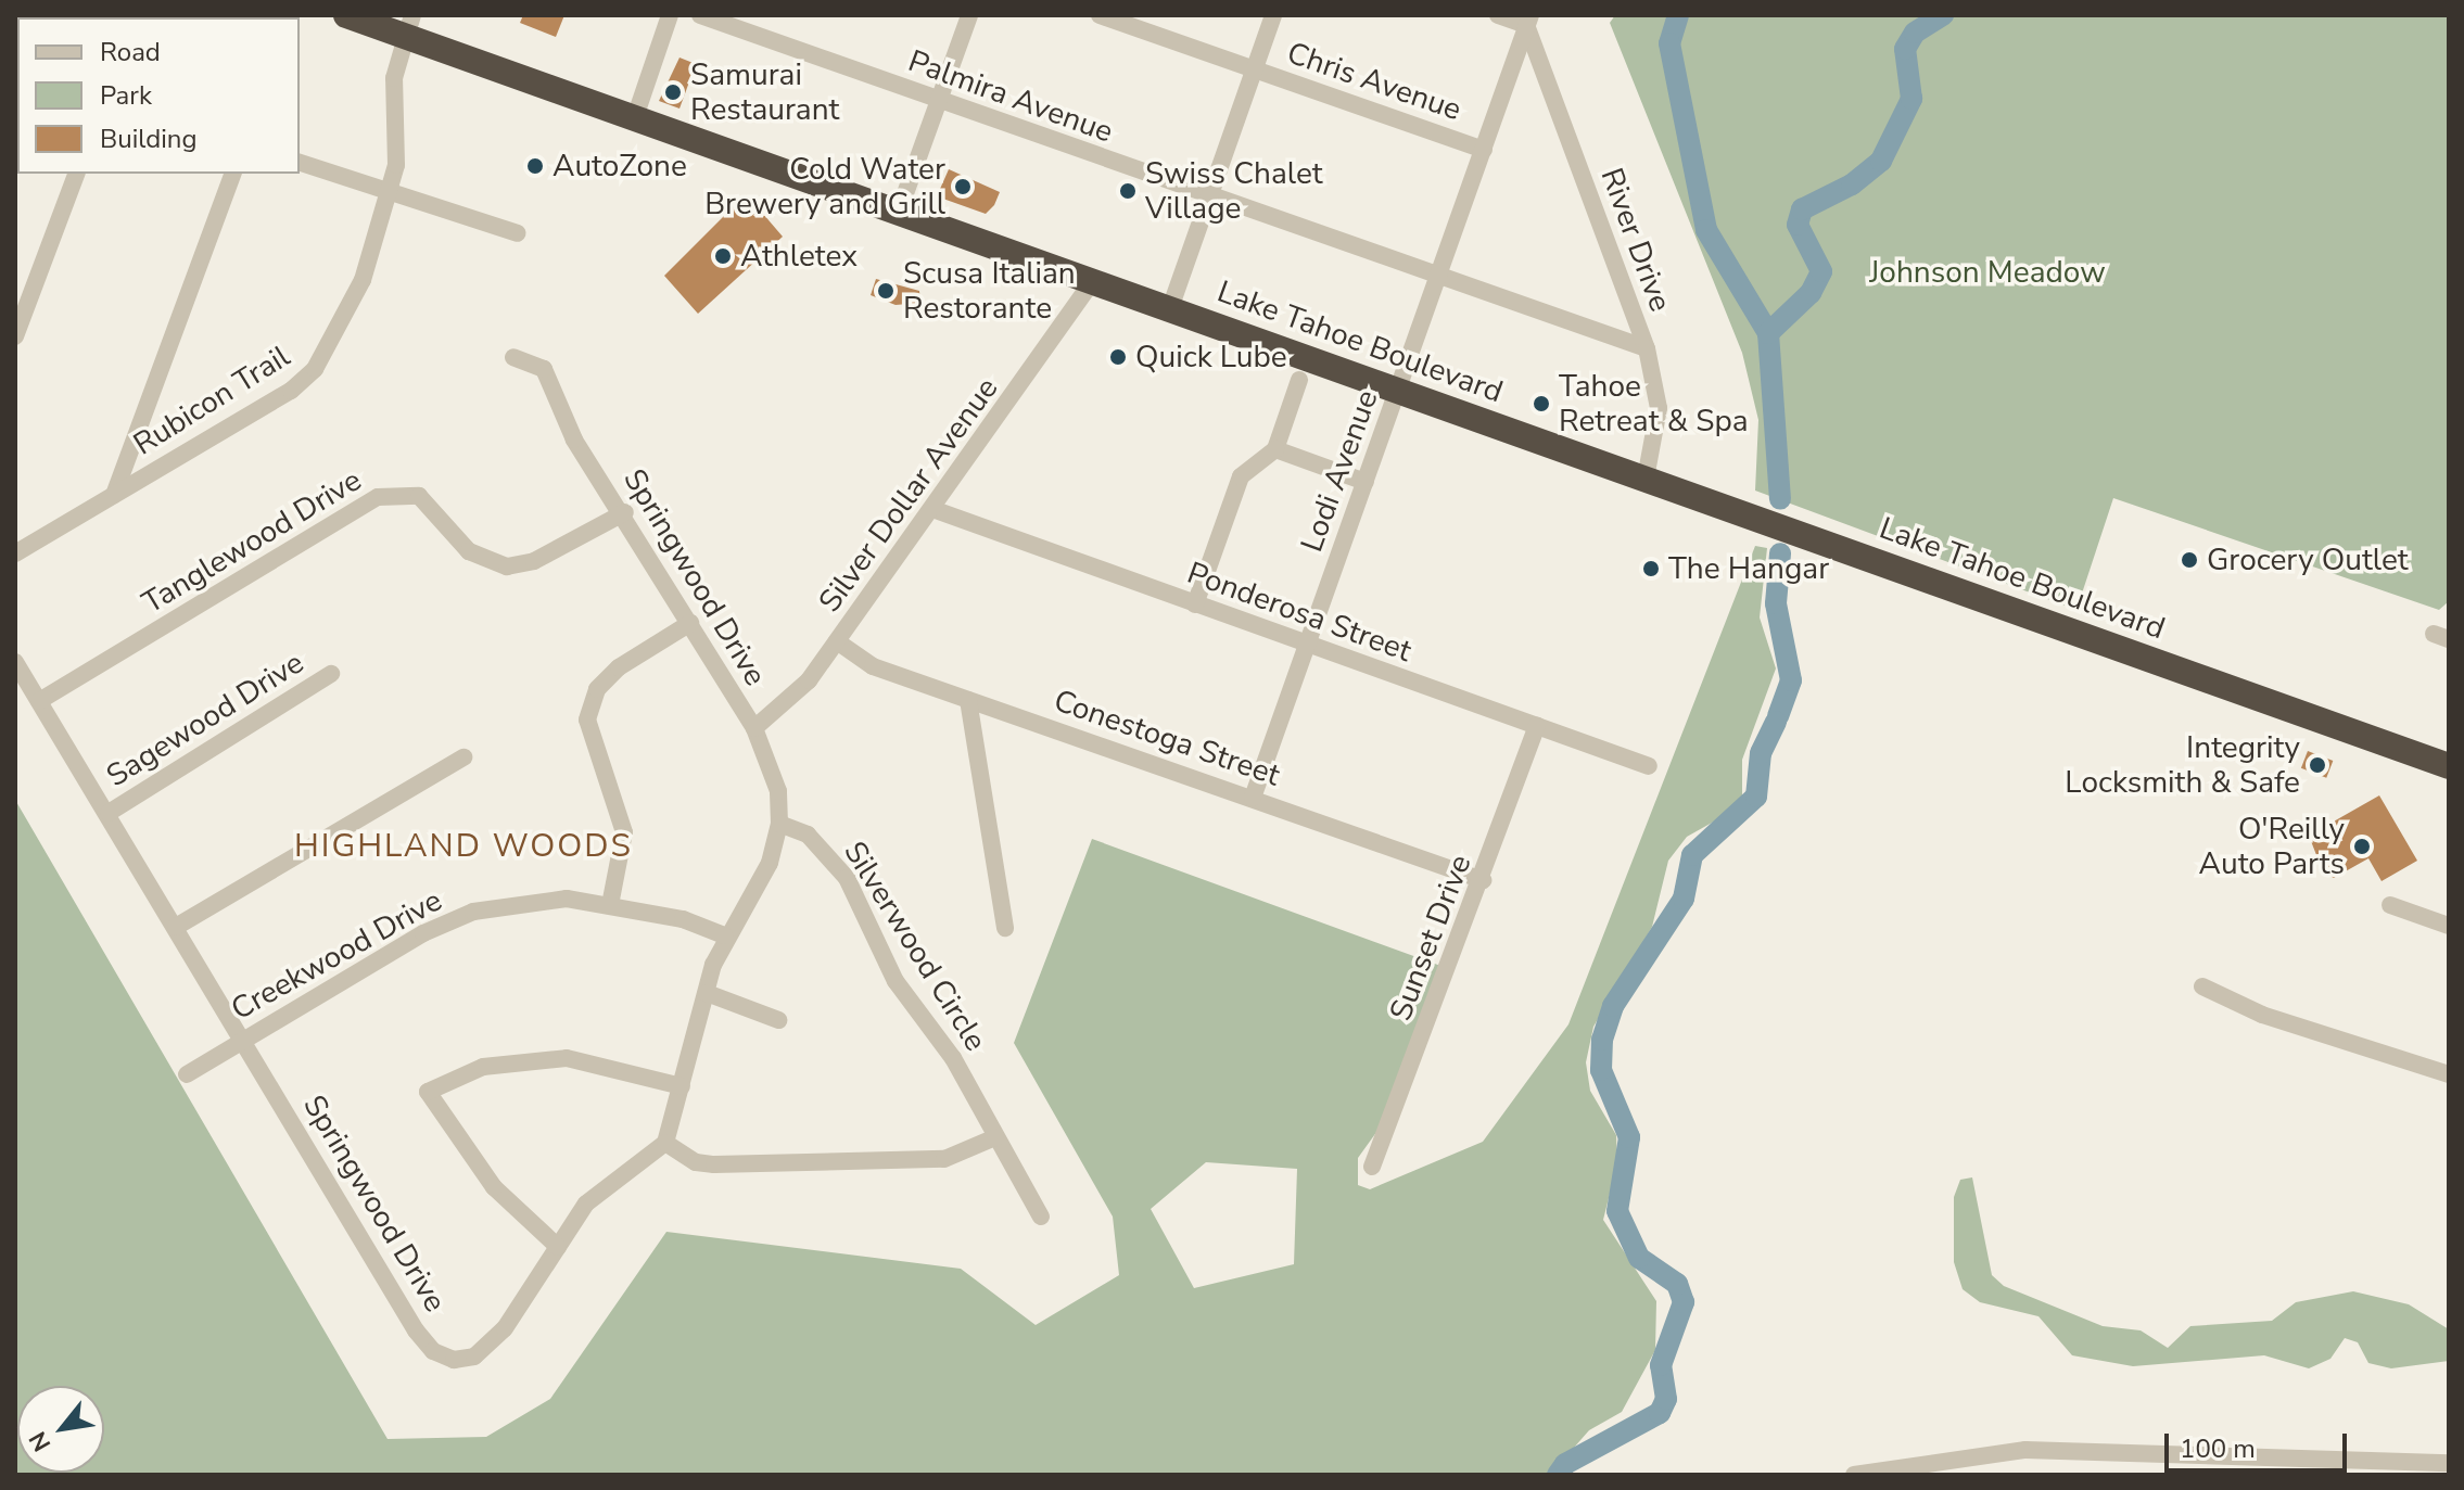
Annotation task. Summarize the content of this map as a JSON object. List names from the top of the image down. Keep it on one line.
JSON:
{"streets":{"highway":["Lake Tahoe Boulevard"],"street":["Chris Avenue","Palmira Avenue","River Drive","Rubicon Trail","Lodi Avenue","Silver Dollar Avenue","Tanglewood Drive","Springwood Drive","Ponderosa Street","Sagewood Drive","Conestoga Street","Sunset Drive","Silverwood Circle","Creekwood Drive"]},"crossings":[["Chris Avenue","Lodi Avenue"],["Palmira Avenue","River Drive"],["Palmira Avenue","Lodi Avenue"],["River Drive","Lake Tahoe Boulevard"],["River Drive","Lodi Avenue"],["Lake Tahoe Boulevard","Rubicon Trail"],["Lake Tahoe Boulevard","Lodi Avenue"],["Lake Tahoe Boulevard","Silver Dollar Avenue"],["Lodi Avenue","Ponderosa Street"],["Lodi Avenue","Conestoga Street"],["Silver Dollar Avenue","Springwood Drive"],["Silver Dollar Avenue","Ponderosa Street"],["Silver Dollar Avenue","Conestoga Street"],["Tanglewood Drive","Springwood Drive"],["Springwood Drive","Sagewood Drive"],["Springwood Drive","Silverwood Circle"],["Springwood Drive","Creekwood Drive"],["Ponderosa Street","Sunset Drive"],["Conestoga Street","Sunset Drive"]],"districts":["HIGHLAND WOODS"],"parks":["Johnson Meadow"],"places":["Samurai Restaurant","AutoZone","Cold Water Brewery and Grill","Swiss Chalet Village","Athletex","Scusa Italian Restorante","Quick Lube","Tahoe Retreat & Spa","Grocery Outlet","The Hangar","Integrity Locksmith & Safe","O'Reilly Auto Parts"],"legend":["Road","Park","Building"],"scale_bar":"100 m","north":"bottom left"}
